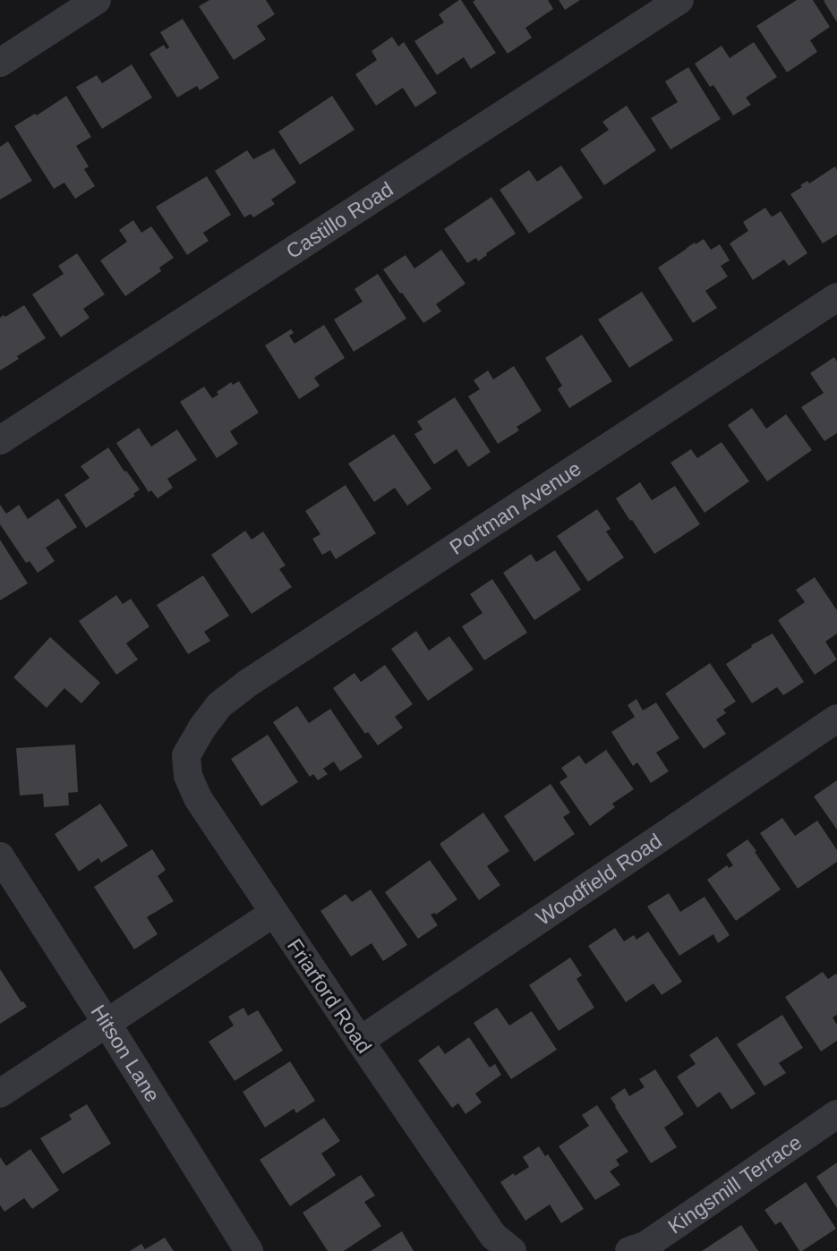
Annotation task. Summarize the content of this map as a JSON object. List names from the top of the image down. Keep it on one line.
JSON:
{"streets":{"street":["Castillo Road","Portman Avenue","Woodfield Road","Friarford Road","Hitson Lane","Kingsmill Terrace"]},"crossings":[["Portman Avenue","Friarford Road"],["Woodfield Road","Friarford Road"]]}
